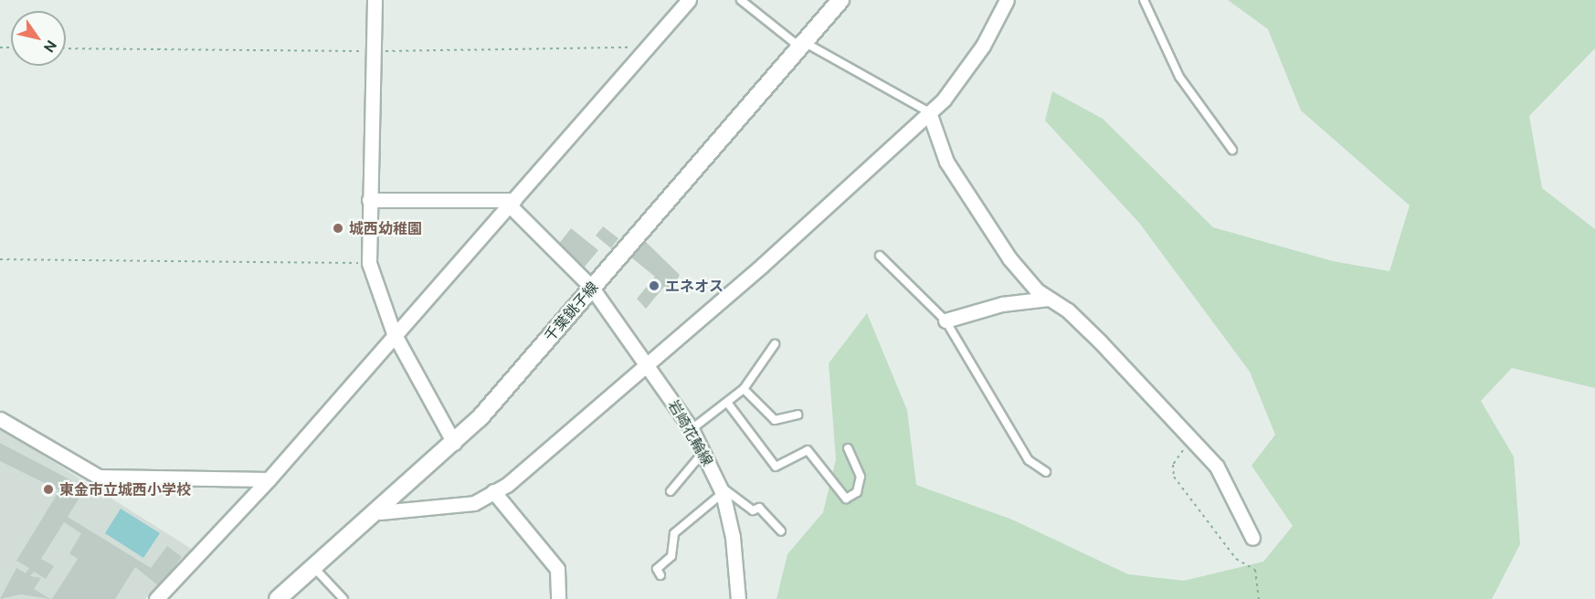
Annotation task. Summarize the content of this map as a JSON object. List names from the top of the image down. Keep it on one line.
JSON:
{"streets":{"street":["千葉銚子線","岩崎花輪線"]},"crossings":[["千葉銚子線","岩崎花輪線"]],"places":["城西幼稚園","エネオス","東金市立城西小学校"],"north":"bottom right"}
